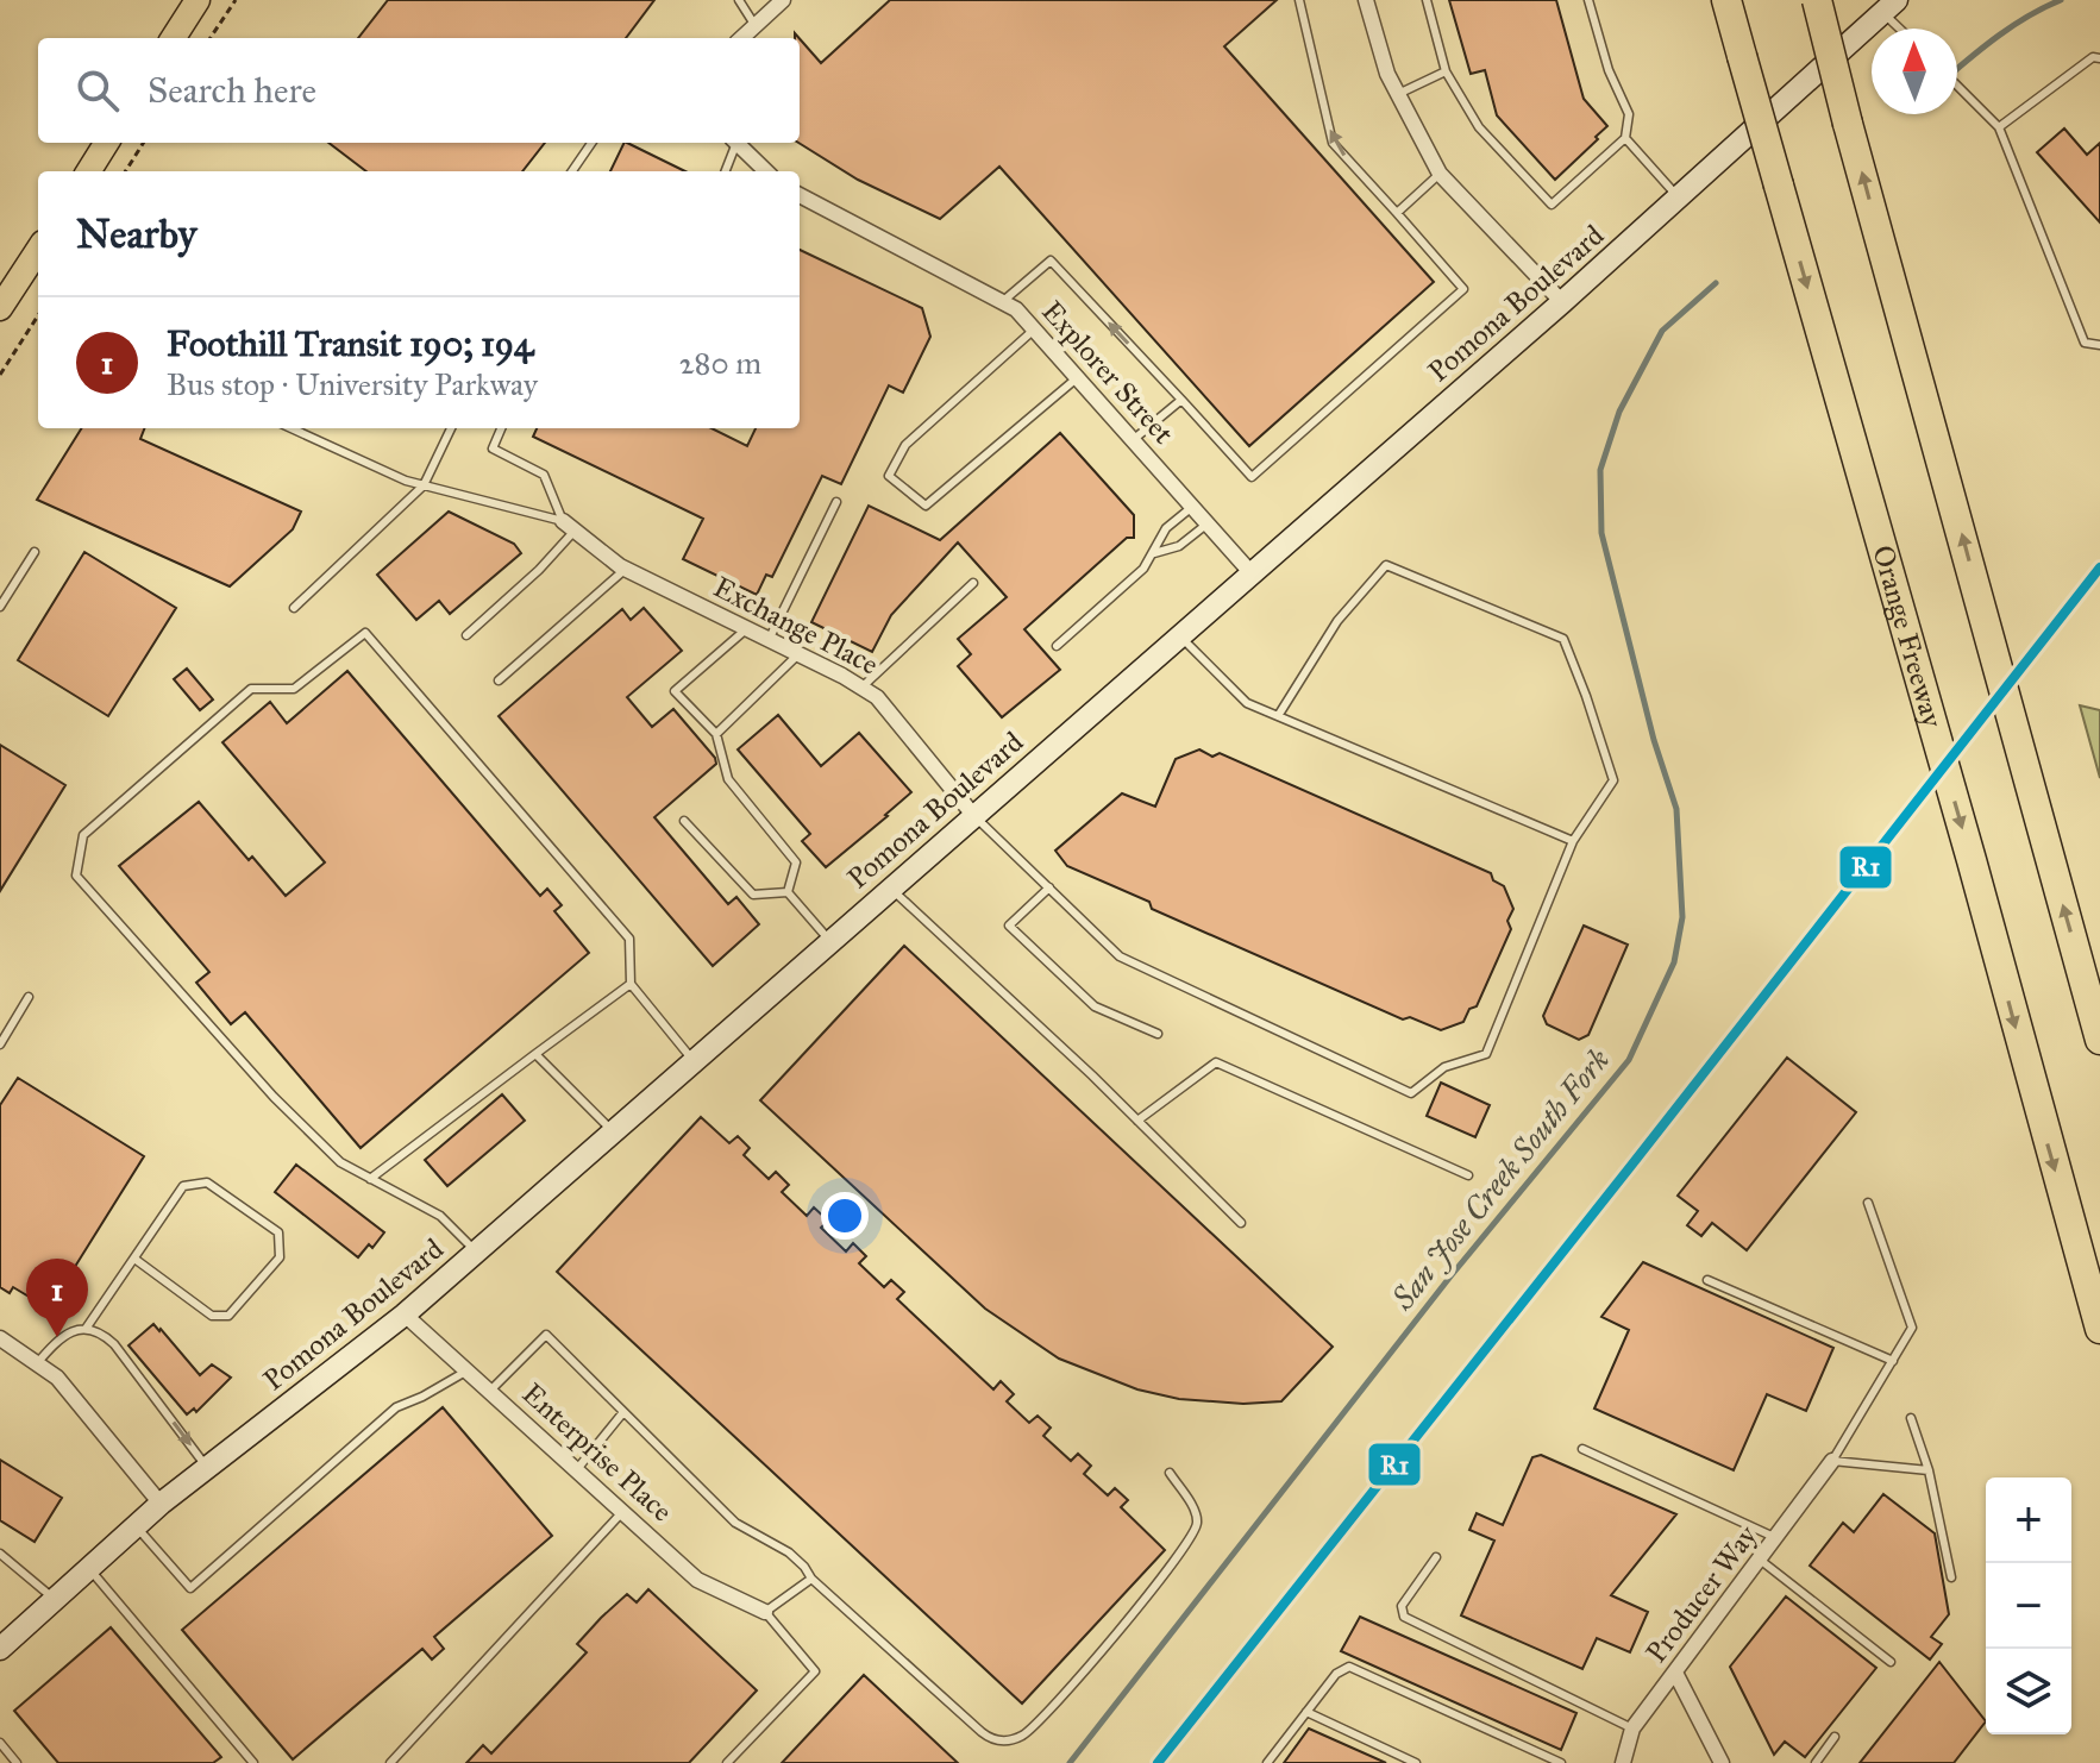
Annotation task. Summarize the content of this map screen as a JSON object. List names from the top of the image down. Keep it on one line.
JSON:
{"streets":{"highway":["Orange Freeway"],"street":["Pomona Boulevard","Explorer Street","Exchange Place","Enterprise Place","Producer Way"]},"crossings":[["Pomona Boulevard","Explorer Street"],["Pomona Boulevard","Exchange Place"],["Pomona Boulevard","Enterprise Place"]],"water":["San Jose Creek South Fork"],"lines":["transit line R1"],"north":"top","page":{"search":"Search here","heading":"Nearby","list":[{"mark":"1","name":"Foothill Transit 190; 194","note":"Bus stop · University Parkway","value":"280 m"}],"pins":"1","map_buttons":["+","−"]}}
